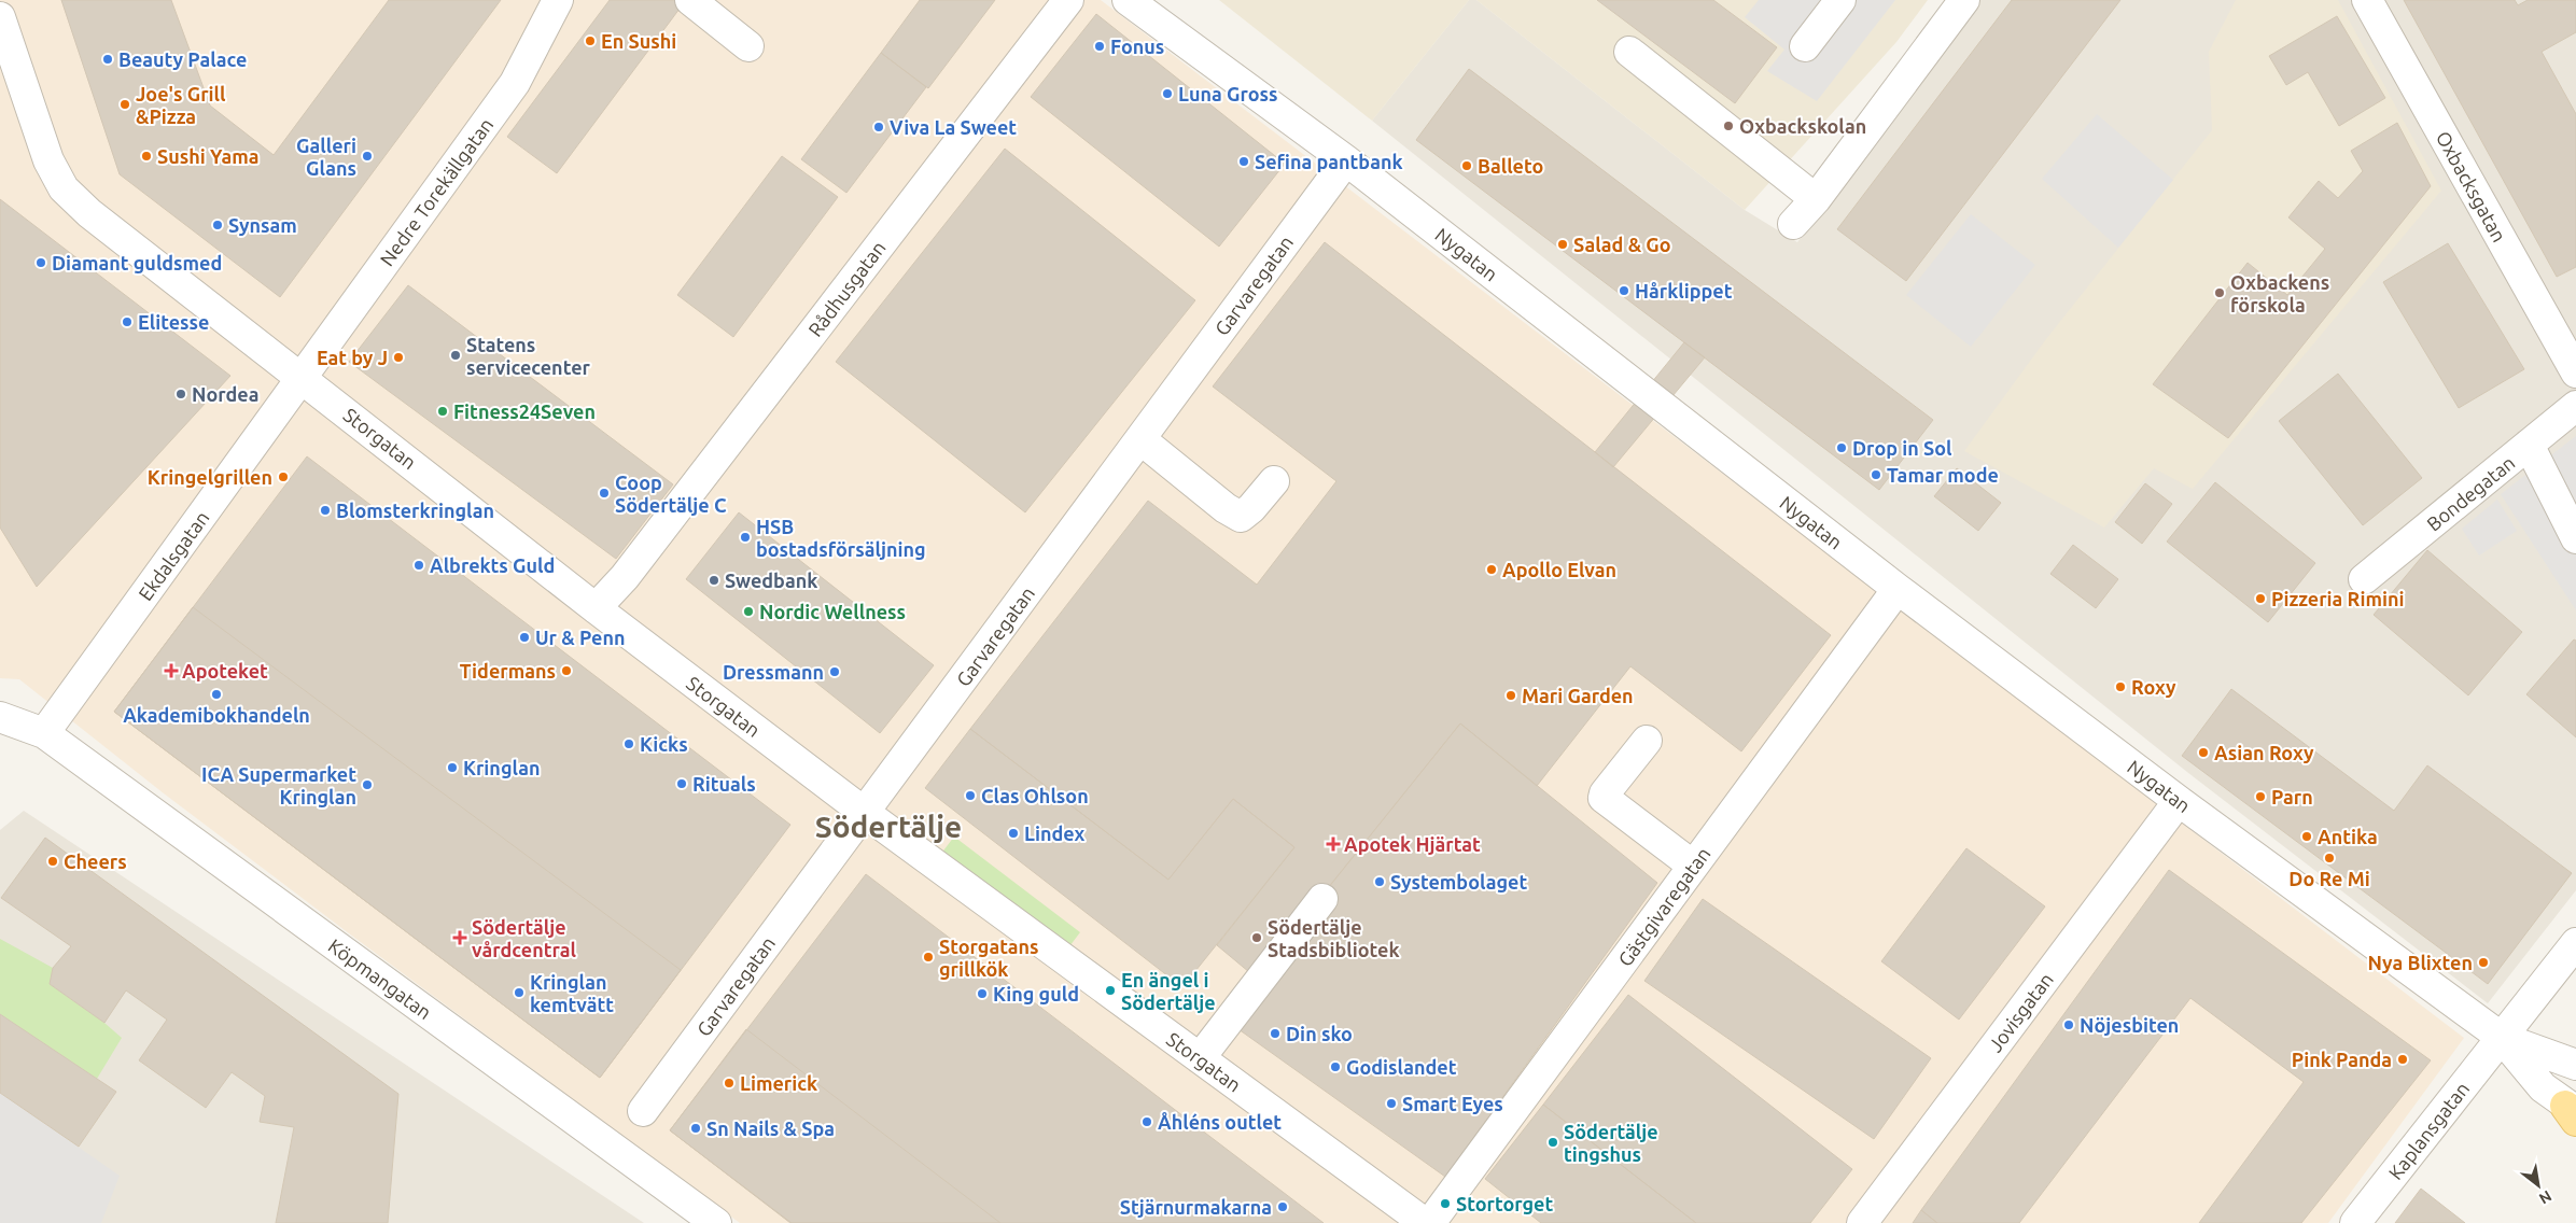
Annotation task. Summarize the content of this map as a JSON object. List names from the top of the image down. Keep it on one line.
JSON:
{"streets":{"street":["Oxbacksgatan","Nedre Torekällgatan","Nygatan","Garvaregatan","Rådhusgatan","Storgatan","Bondegatan","Ekdalsgatan","Gästgivaregatan","Köpmangatan","Jovisgatan","Kaplansgatan"]},"crossings":[["Nedre Torekällgatan","Storgatan"],["Nedre Torekällgatan","Ekdalsgatan"],["Nygatan","Garvaregatan"],["Nygatan","Gästgivaregatan"],["Nygatan","Jovisgatan"],["Nygatan","Kaplansgatan"],["Garvaregatan","Storgatan"],["Rådhusgatan","Storgatan"],["Storgatan","Ekdalsgatan"],["Ekdalsgatan","Köpmangatan"]],"districts":["Södertälje"],"places":{"other":["En Sushi","Fonus","Beauty Palace","Luna Gross","Joe's Grill &Pizza","Oxbackskolan","Viva La Sweet","Sushi Yama","Galleri Glans","Sefina pantbank","Balleto","Synsam","Salad & Go","Diamant guldsmed","Hårklippet","Oxbackens förskola","Elitesse","Statens servicecenter","Eat by J","Nordea","Fitness24Seven","Drop in Sol","Tamar mode","Kringelgrillen","Coop Södertälje C","Blomsterkringlan","HSB bostadsförsäljning","Albrekts Guld","Apollo Elvan","Swedbank","Pizzeria Rimini","Nordic Wellness","Ur & Penn","Tidermans","Dressmann","Roxy","Akademibokhandeln","Mari Garden","Kicks","Asian Roxy","Kringlan","Rituals","ICA Supermarket Kringlan","Clas Ohlson","Parn","Lindex","Antika","Do Re Mi","Cheers","Systembolaget","Södertälje Stadsbibliotek","Storgatans grillkök","Nya Blixten","En ängel i Södertälje","Kringlan kemtvätt","King guld","Nöjesbiten","Din sko","Pink Panda","Godislandet","Limerick","Smart Eyes","Åhléns outlet","Sn Nails & Spa","Södertälje tingshus","Stortorget","Stjärnurmakarna"],"health":["Apoteket","Apotek Hjärtat","Södertälje vårdcentral"]},"north":"bottom right"}
